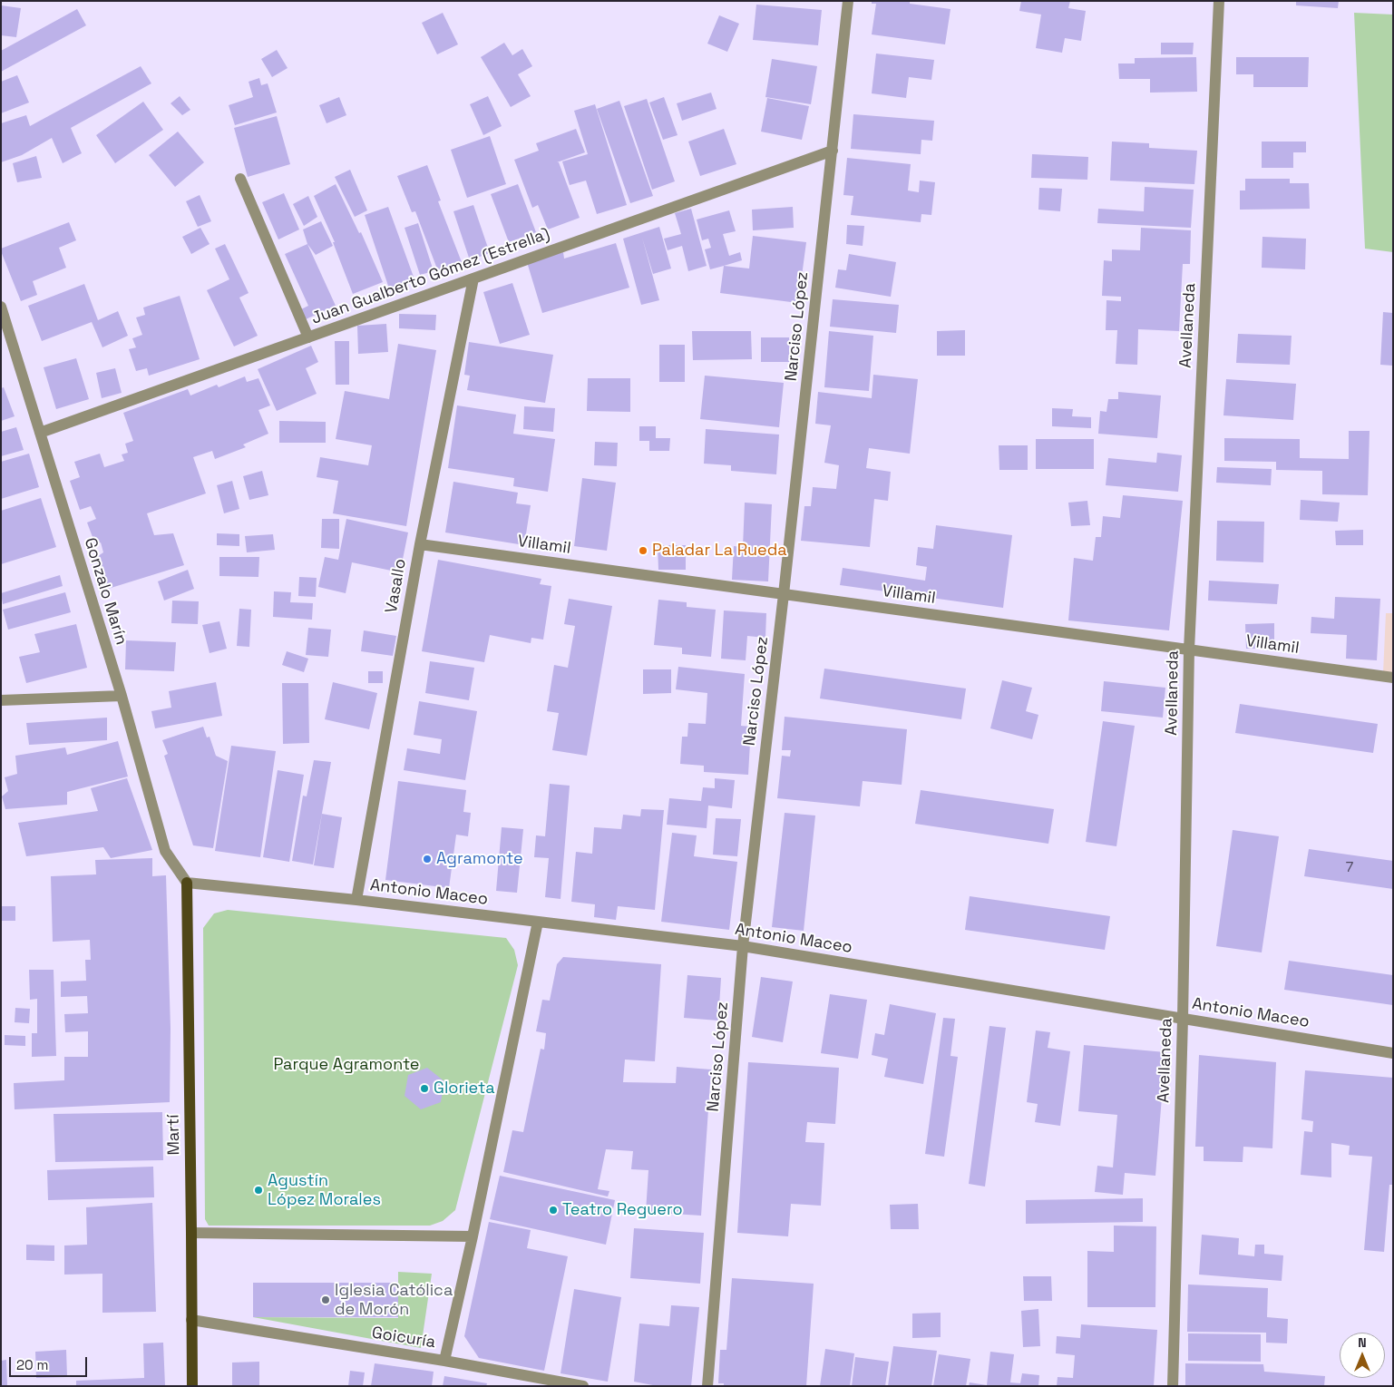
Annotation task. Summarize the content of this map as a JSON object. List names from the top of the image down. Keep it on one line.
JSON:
{"streets":{"main road":["Martí"],"street":["Juan Gualberto Gómez (Estrella)","Avellaneda","Narciso López","Villamil","Vasallo","Gonzalo Marín","Antonio Maceo","Goicuría"]},"crossings":[["Juan Gualberto Gómez (Estrella)","Narciso López"],["Juan Gualberto Gómez (Estrella)","Vasallo"],["Juan Gualberto Gómez (Estrella)","Gonzalo Marín"],["Avellaneda","Villamil"],["Avellaneda","Antonio Maceo"],["Narciso López","Villamil"],["Narciso López","Antonio Maceo"],["Villamil","Vasallo"],["Vasallo","Antonio Maceo"],["Gonzalo Marín","Antonio Maceo"],["Gonzalo Marín","Martí"],["Antonio Maceo","Martí"],["Martí","Goicuría"]],"parks":["Parque Agramonte"],"places":["Paladar La Rueda","Agramonte","Glorieta","Agustín López Morales","Teatro Reguero","Iglesia Católica de Morón"],"house_numbers":["7"],"scale_bar":"20 m","north":"top"}
